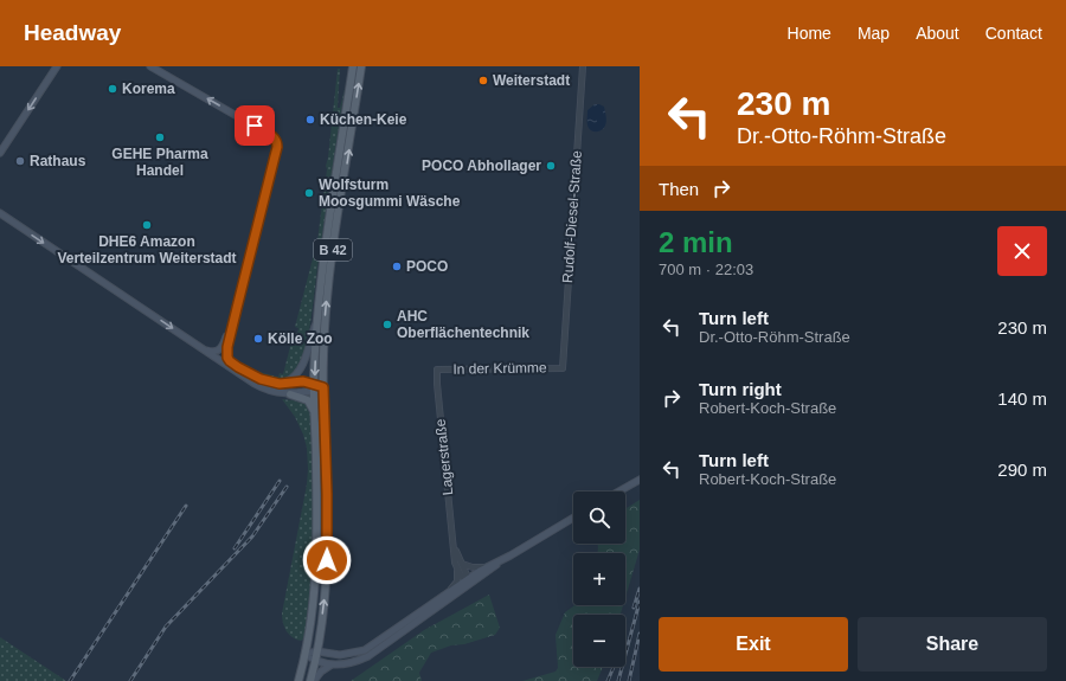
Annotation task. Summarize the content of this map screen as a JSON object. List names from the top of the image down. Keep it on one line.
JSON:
{"streets":{"main road":["B 42"],"street":["Rudolf-Diesel-Straße","In der Krümme","Lagerstraße"]},"crossings":[["Rudolf-Diesel-Straße","In der Krümme"],["In der Krümme","Lagerstraße"]],"places":["Weiterstadt","Korema","Küchen-Keie","GEHE Pharma Handel","Rathaus","POCO Abhollager","Wolfsturm Moosgummi Wäsche","DHE6 Amazon Verteilzentrum Weiterstadt","POCO","AHC Oberflächentechnik","Kölle Zoo"],"page":{"header":"Headway","nav":["Home","Map","About","Contact"],"turn":["230 m","Dr.-Otto-Röhm-Straße"],"then":"Then","heading":["2 min","700 m · 22:03"],"list":[{"name":"Turn left","note":"Dr.-Otto-Röhm-Straße","value":"230 m"},{"name":"Turn right","note":"Robert-Koch-Straße","value":"140 m"},{"name":"Turn left","note":"Robert-Koch-Straße","value":"290 m"}],"map_buttons":["+","−"],"buttons":["Exit","Share"]}}
